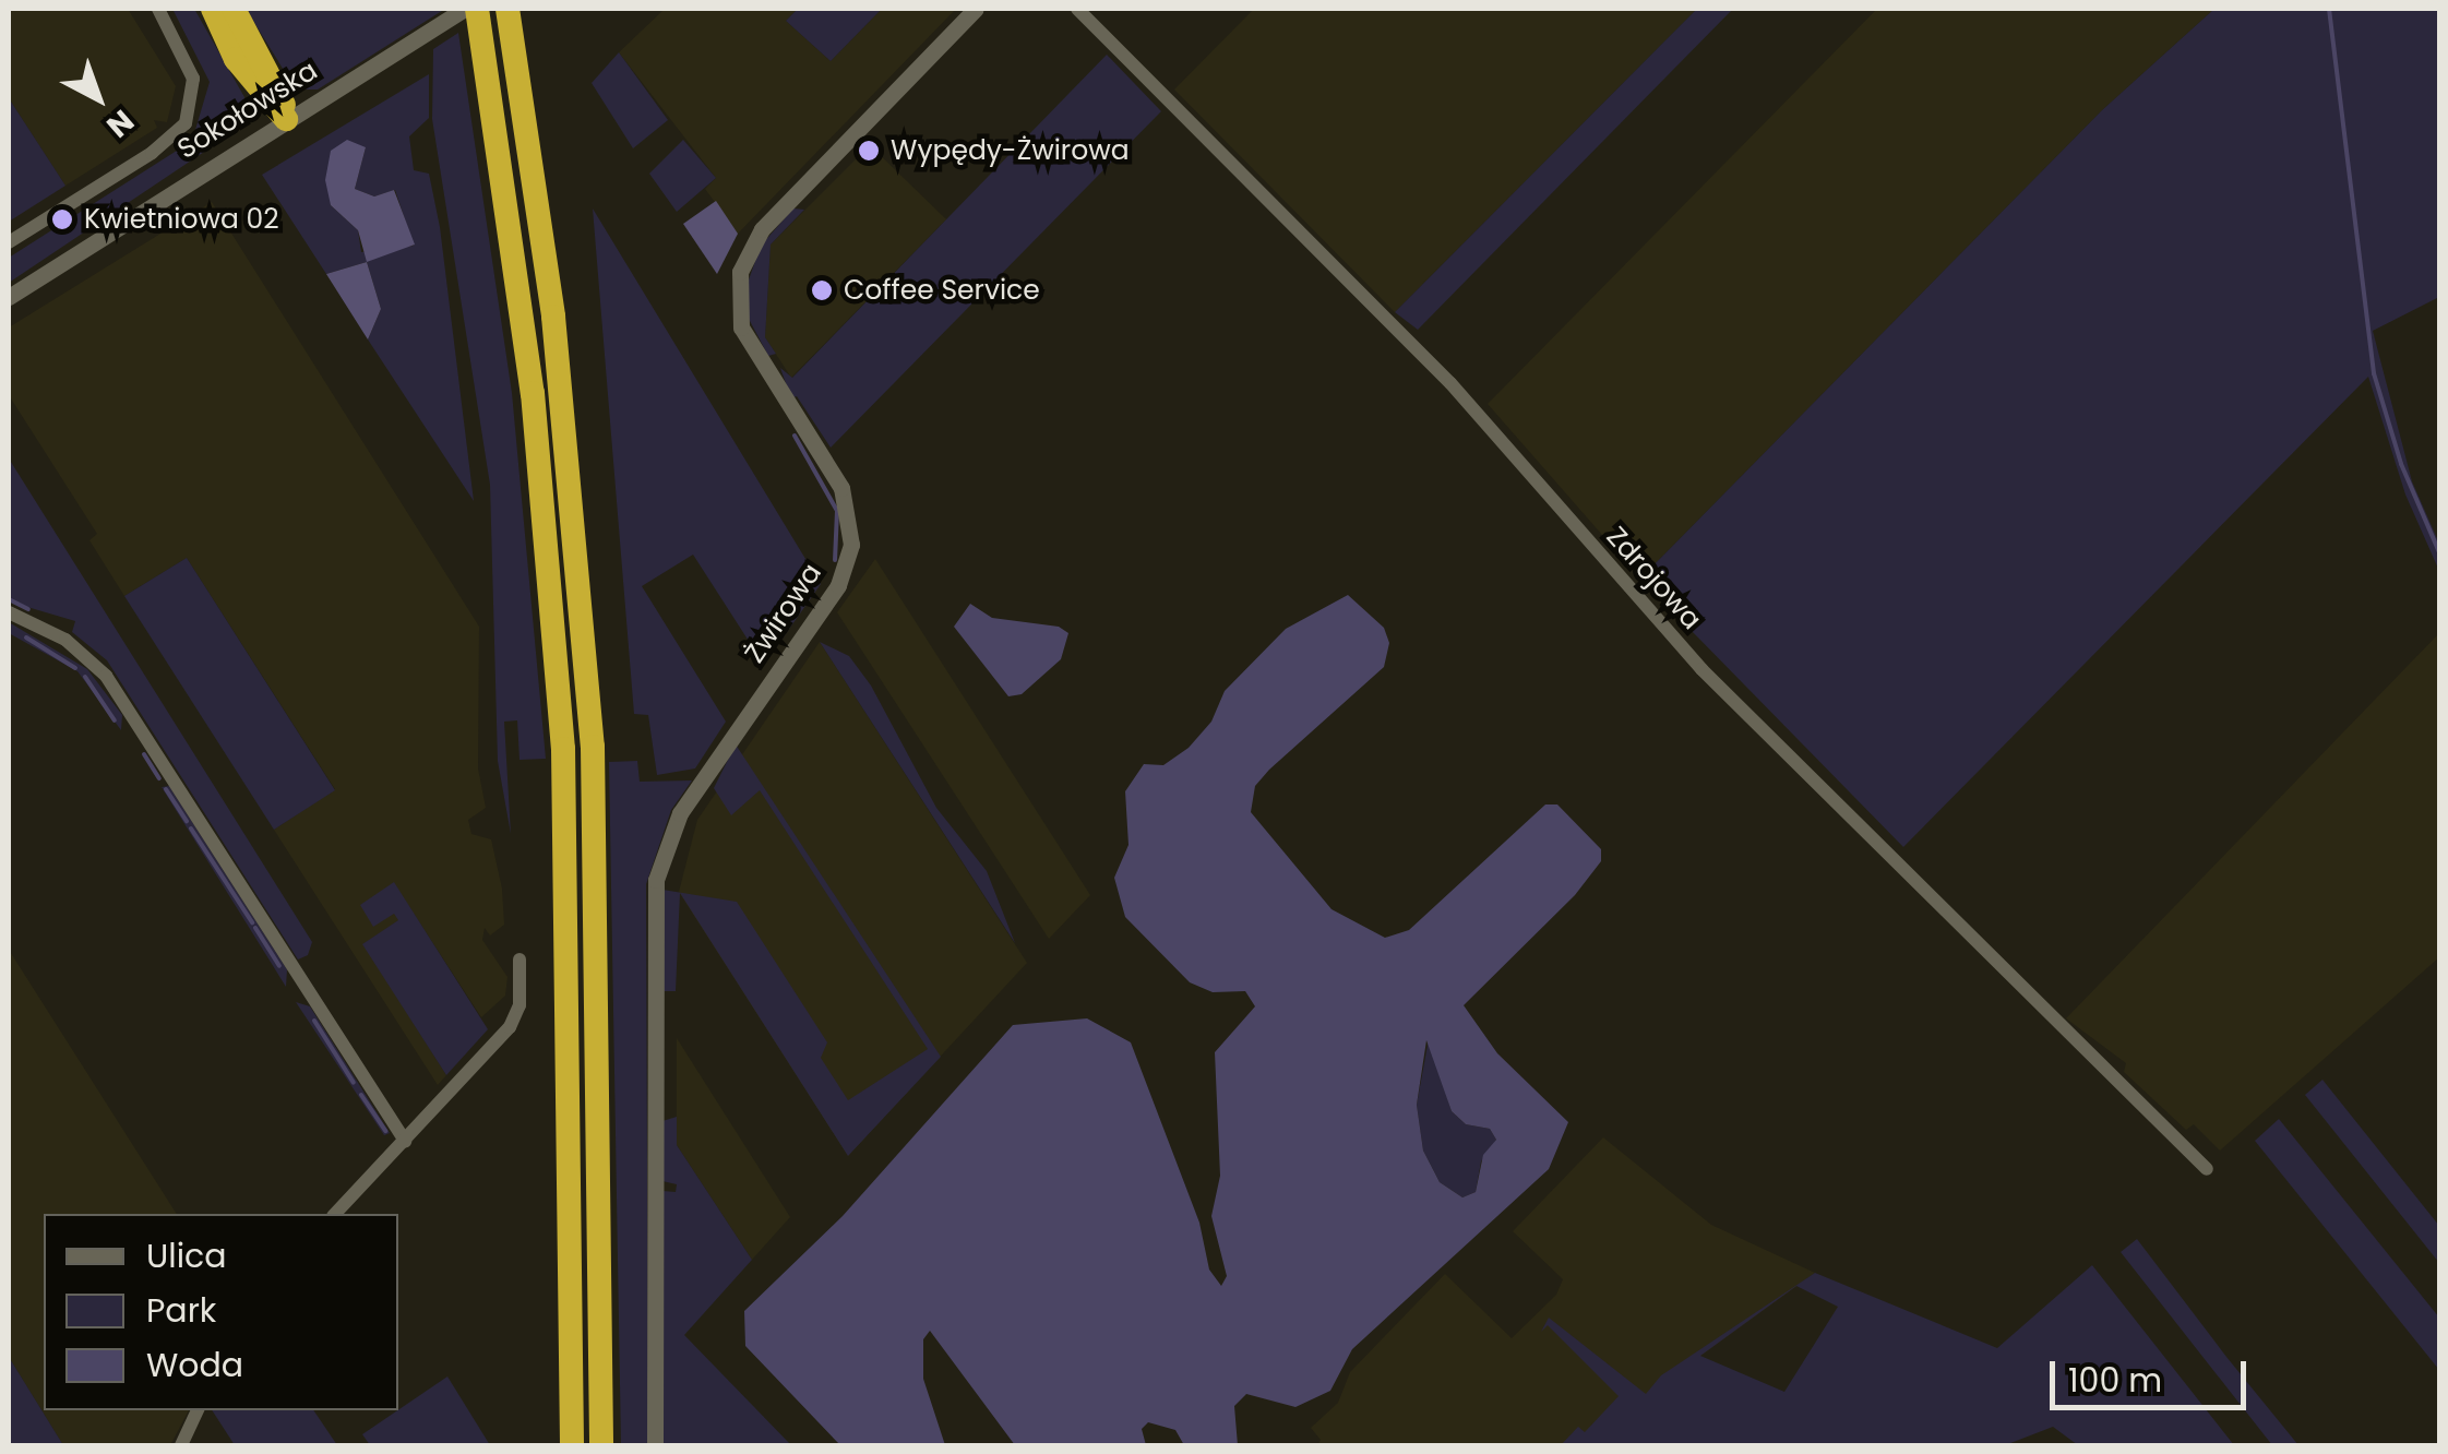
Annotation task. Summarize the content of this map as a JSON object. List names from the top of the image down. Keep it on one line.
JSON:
{"streets":{"street":["Sokołowska","Zdrojowa","Żwirowa"]},"places":["Wypędy-Żwirowa","Kwietniowa 02","Coffee Service"],"legend":["Ulica","Park","Woda"],"scale_bar":"100 m","north":"bottom right"}
